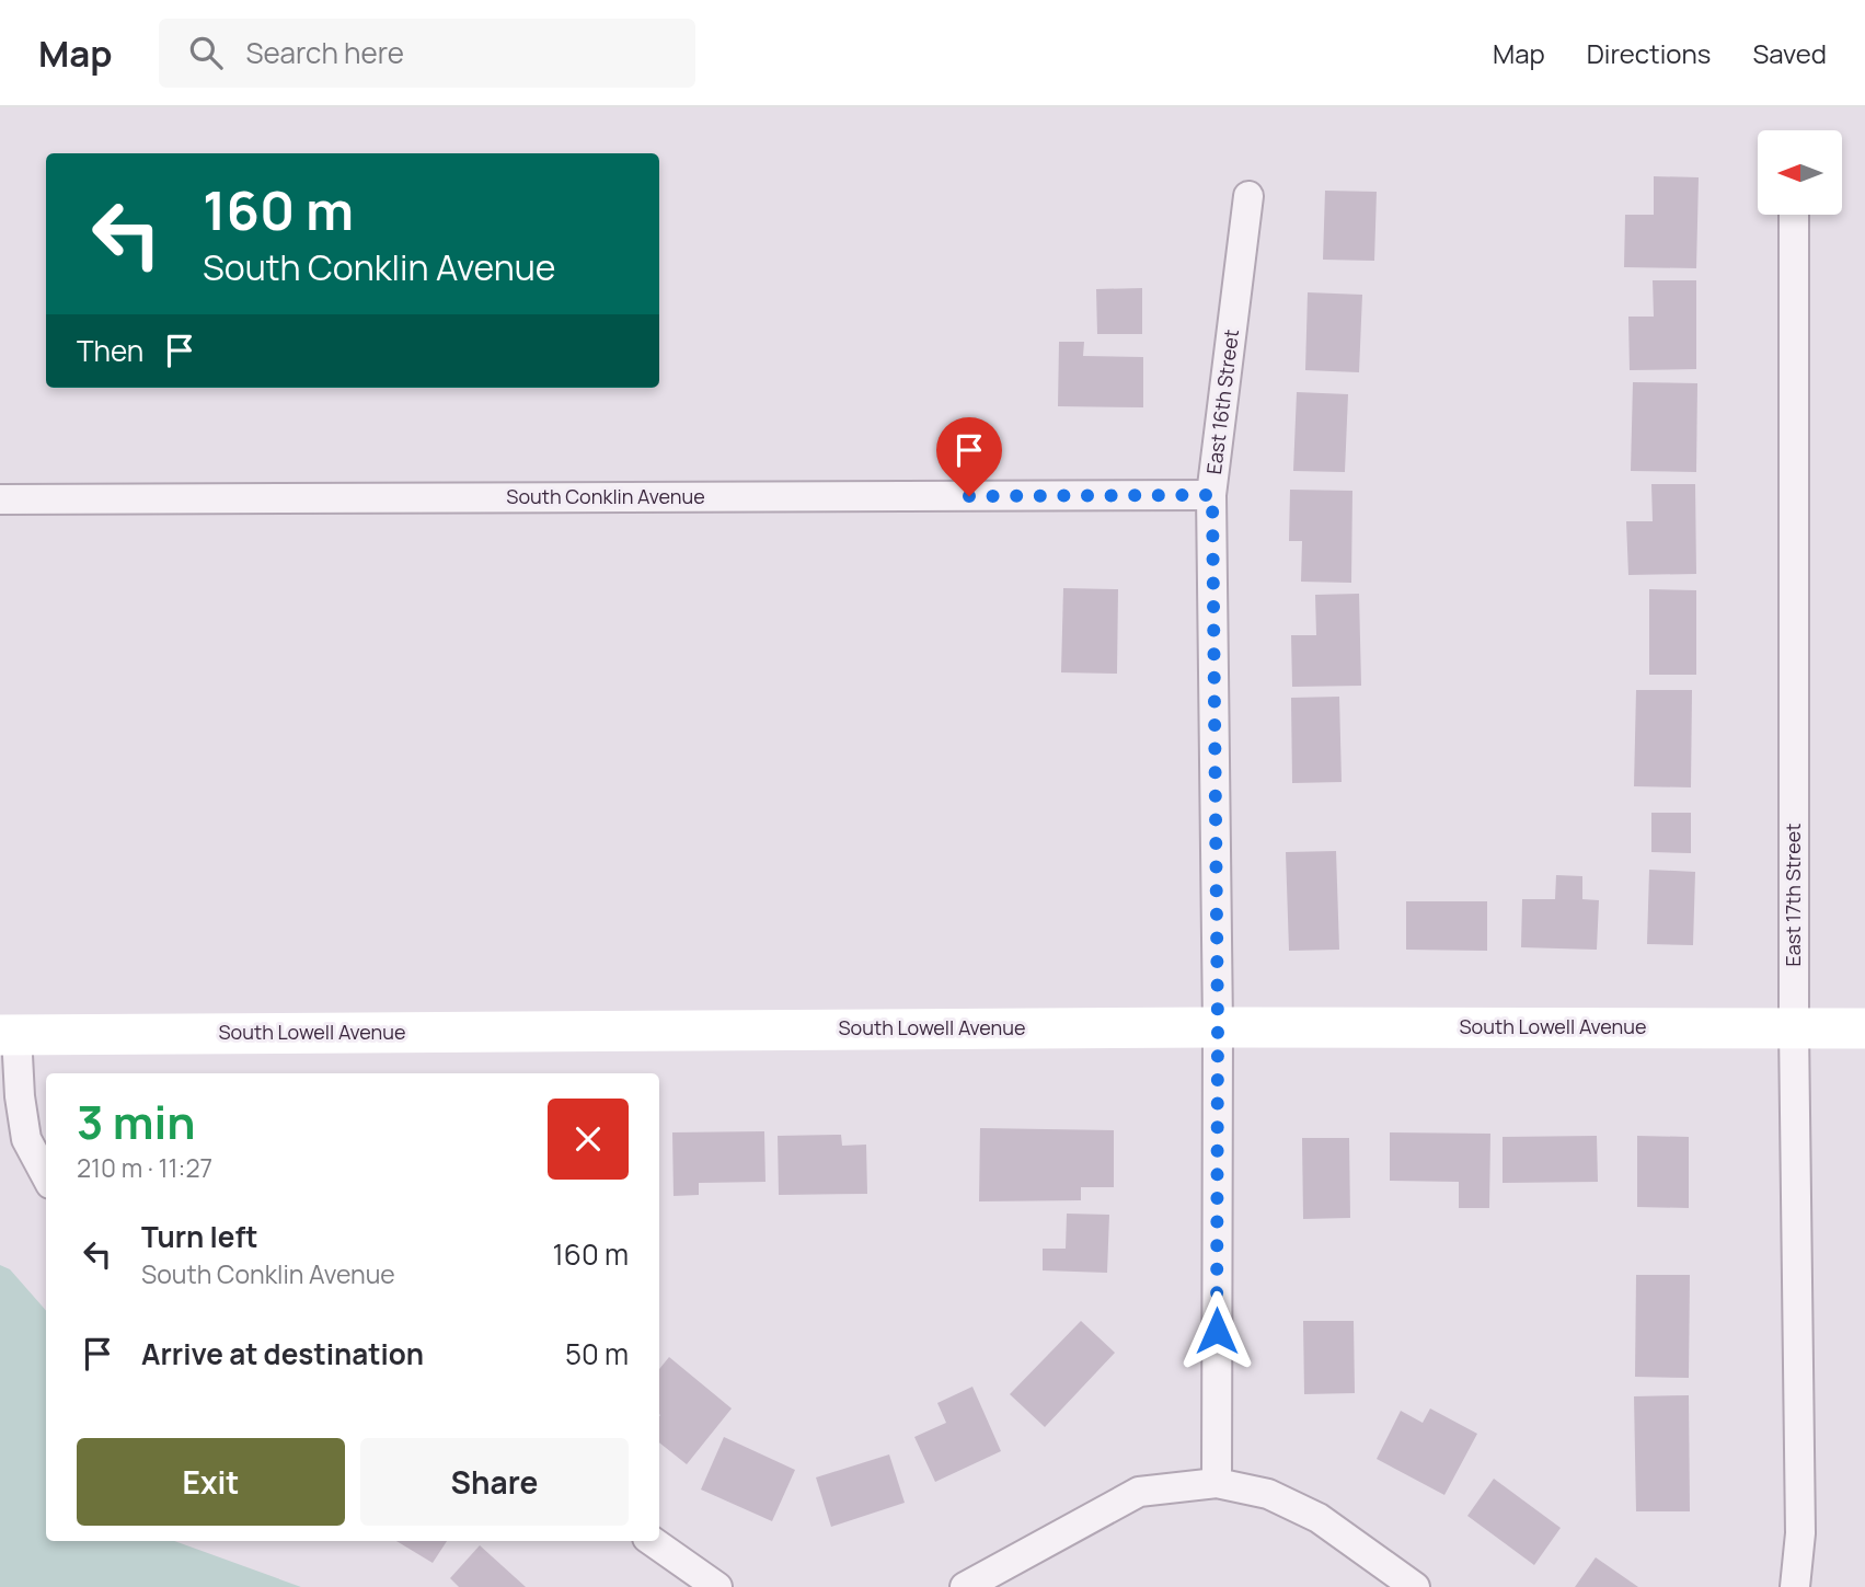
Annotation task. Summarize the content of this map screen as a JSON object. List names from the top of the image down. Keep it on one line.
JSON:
{"streets":{"street":["East 16th Street","South Conklin Avenue","East 17th Street","South Lowell Avenue"]},"crossings":[["East 16th Street","South Conklin Avenue"],["East 16th Street","South Lowell Avenue"],["East 17th Street","South Lowell Avenue"]],"north":"left","page":{"header":"Map","search":"Search here","nav":["Map","Directions","Saved"],"turn":["160 m","South Conklin Avenue"],"then":"Then","heading":["3 min","210 m · 11:27"],"list":[{"name":"Turn left","note":"South Conklin Avenue","value":"160 m"},{"name":"Arrive at destination","value":"50 m"}],"buttons":["Exit","Share"]}}
